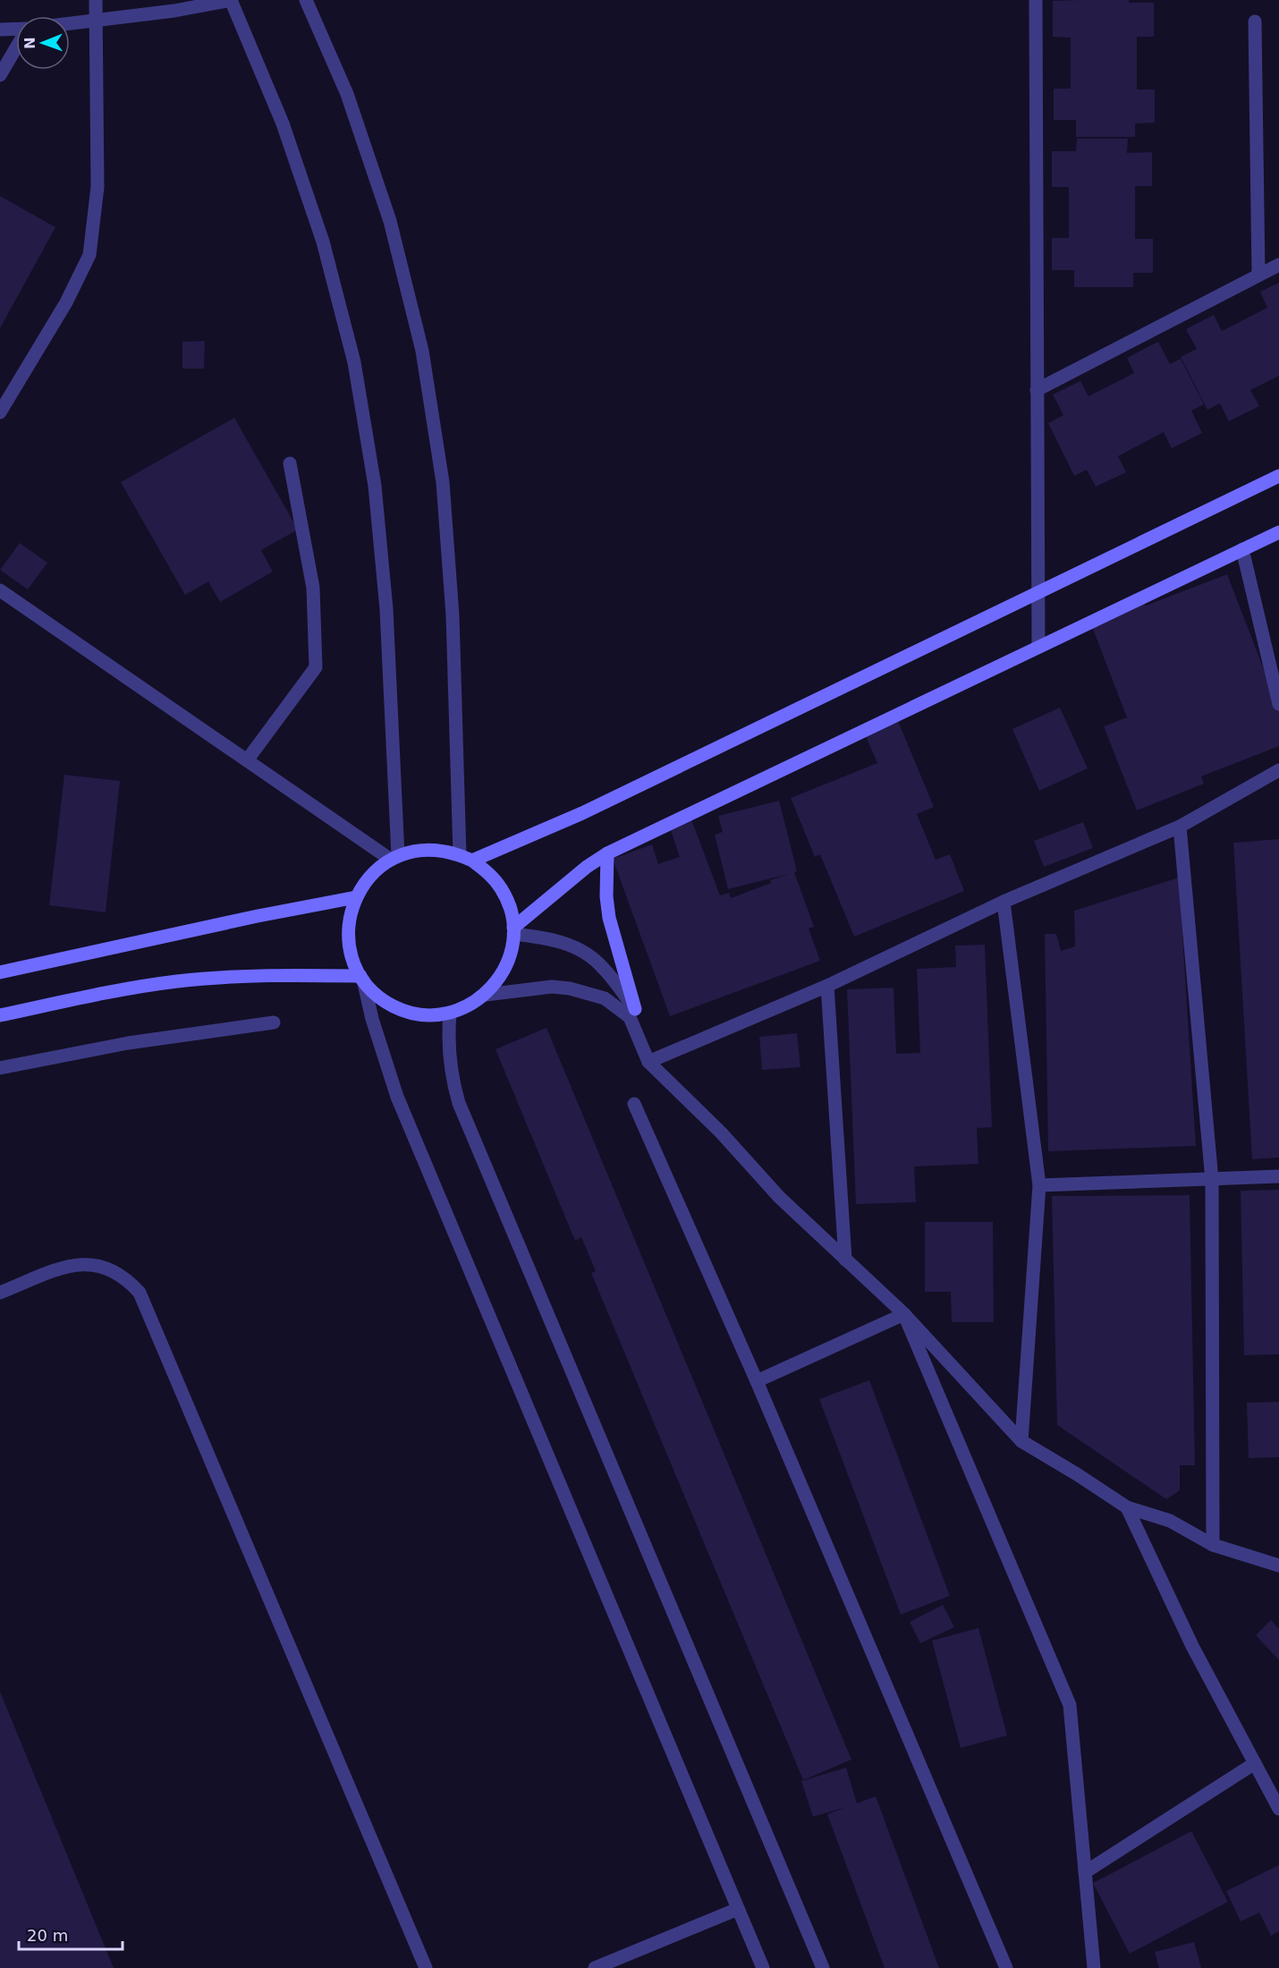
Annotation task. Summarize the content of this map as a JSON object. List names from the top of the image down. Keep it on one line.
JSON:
{"scale_bar":"20 m","north":"left"}
